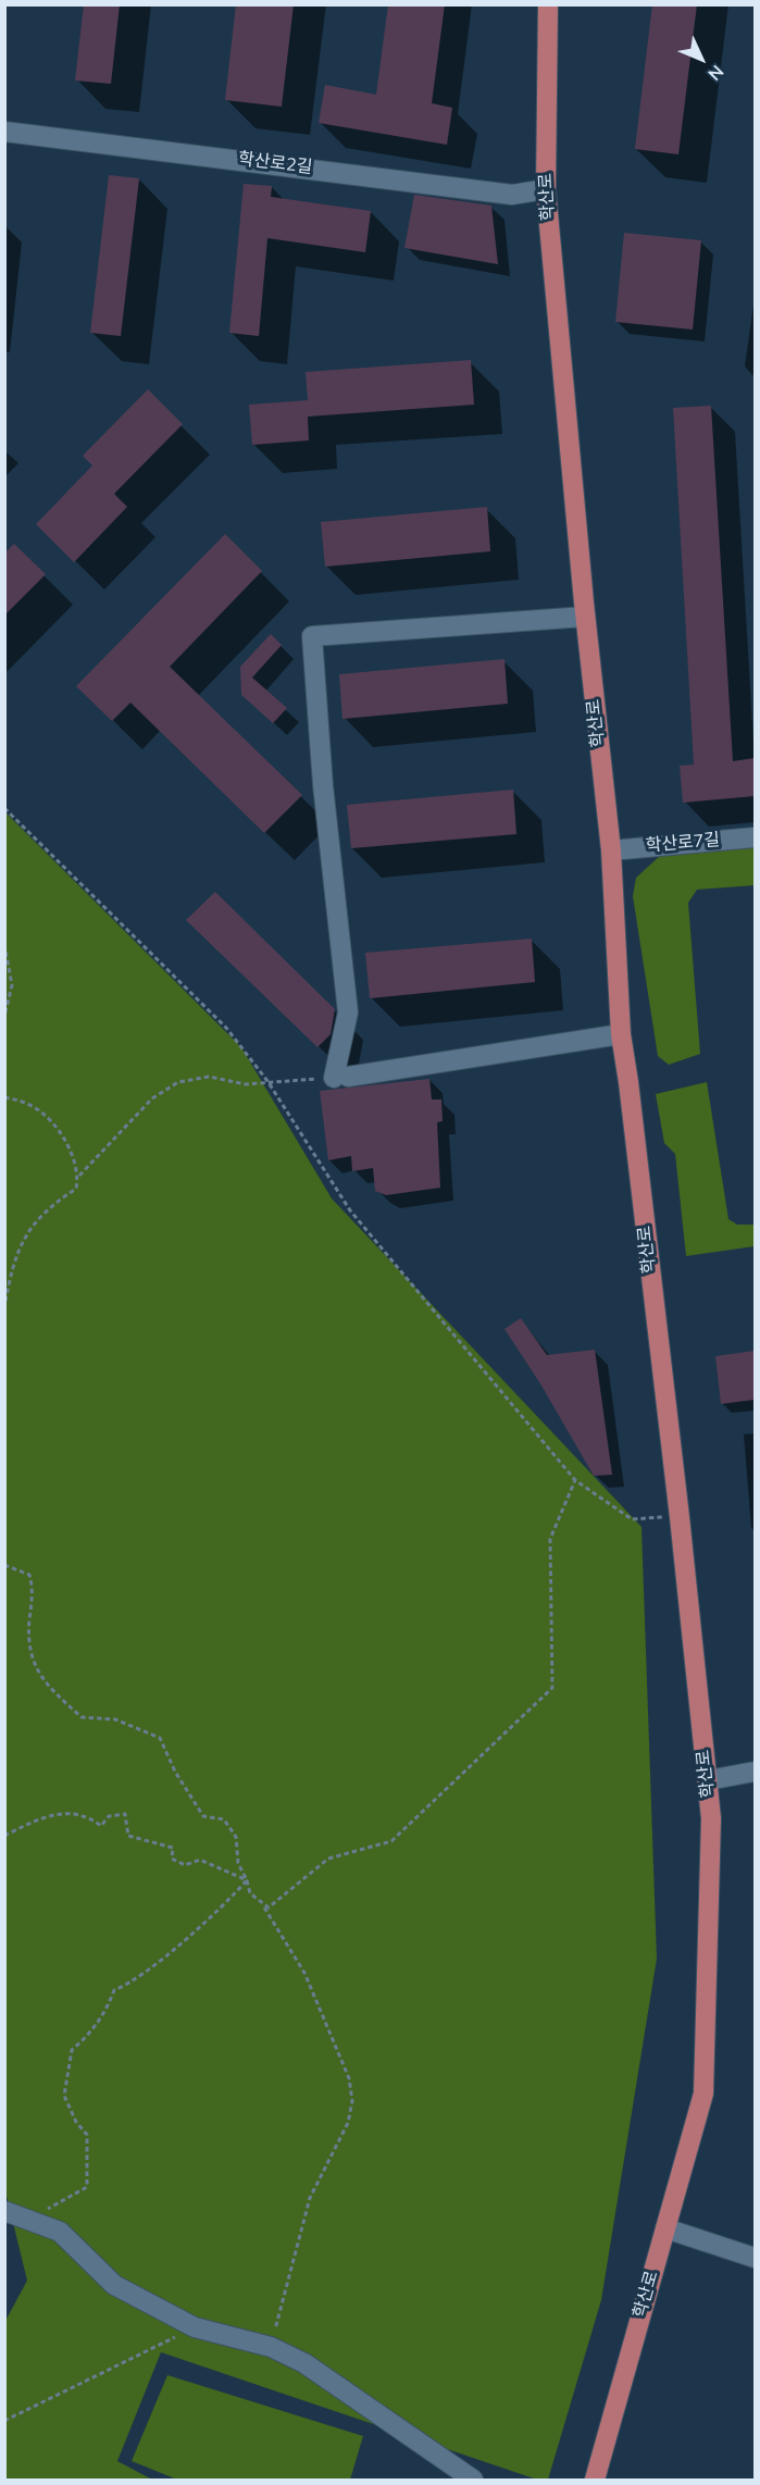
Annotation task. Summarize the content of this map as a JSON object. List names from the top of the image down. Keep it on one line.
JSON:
{"streets":{"main road":["학산로"],"street":["학산로2길","학산로7길"]},"crossings":[["학산로2길","학산로"],["학산로","학산로7길"]],"north":"bottom right"}
